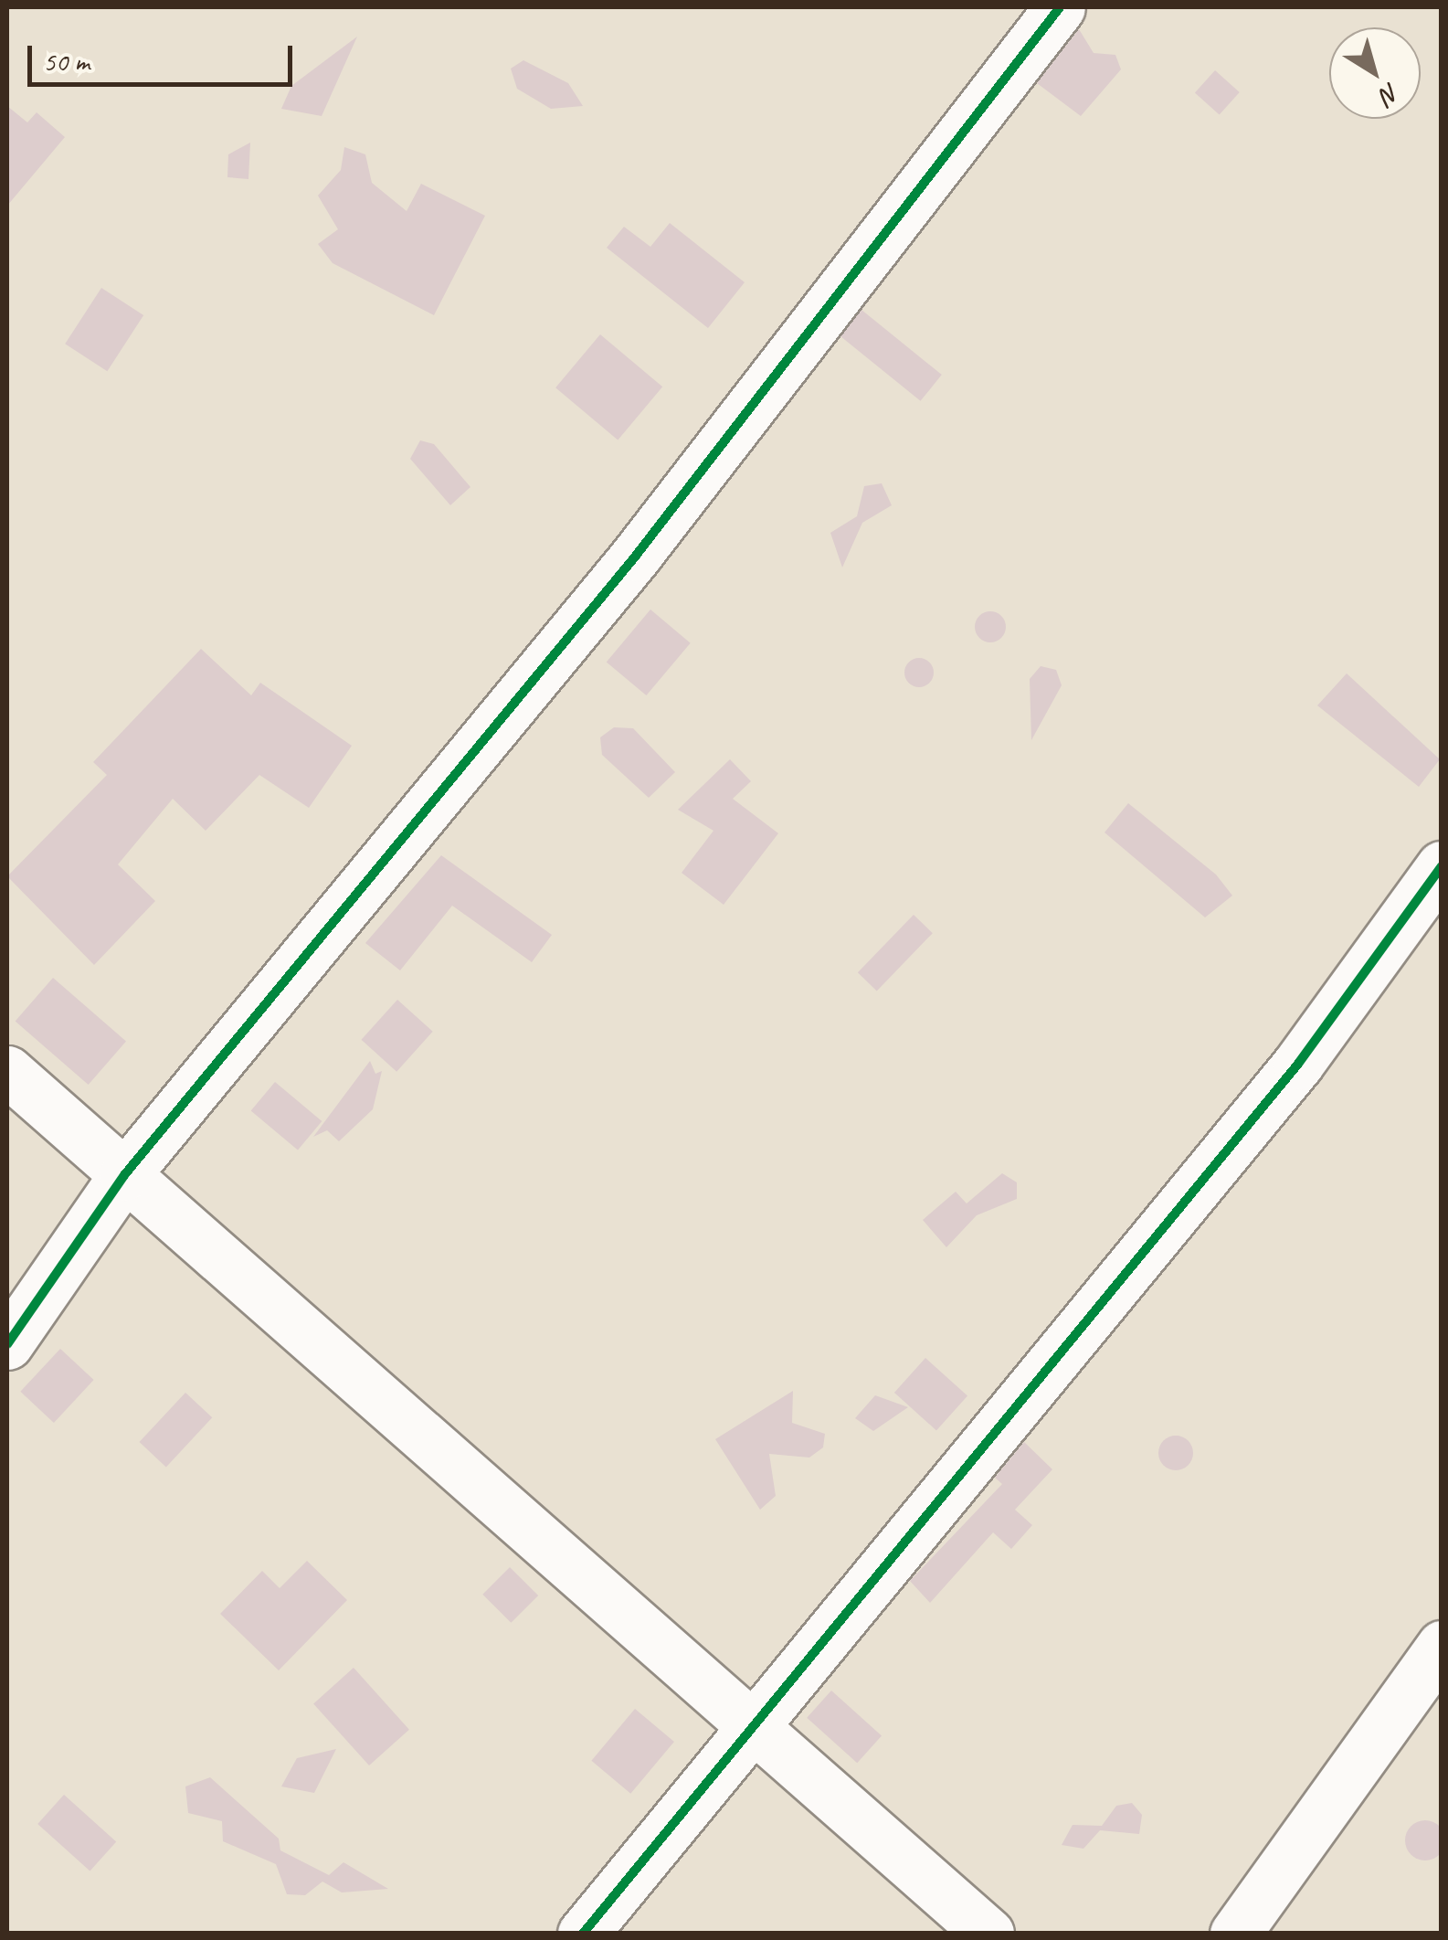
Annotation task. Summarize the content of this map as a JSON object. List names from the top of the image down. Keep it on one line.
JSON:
{"scale_bar":"50 m","north":"bottom right"}
